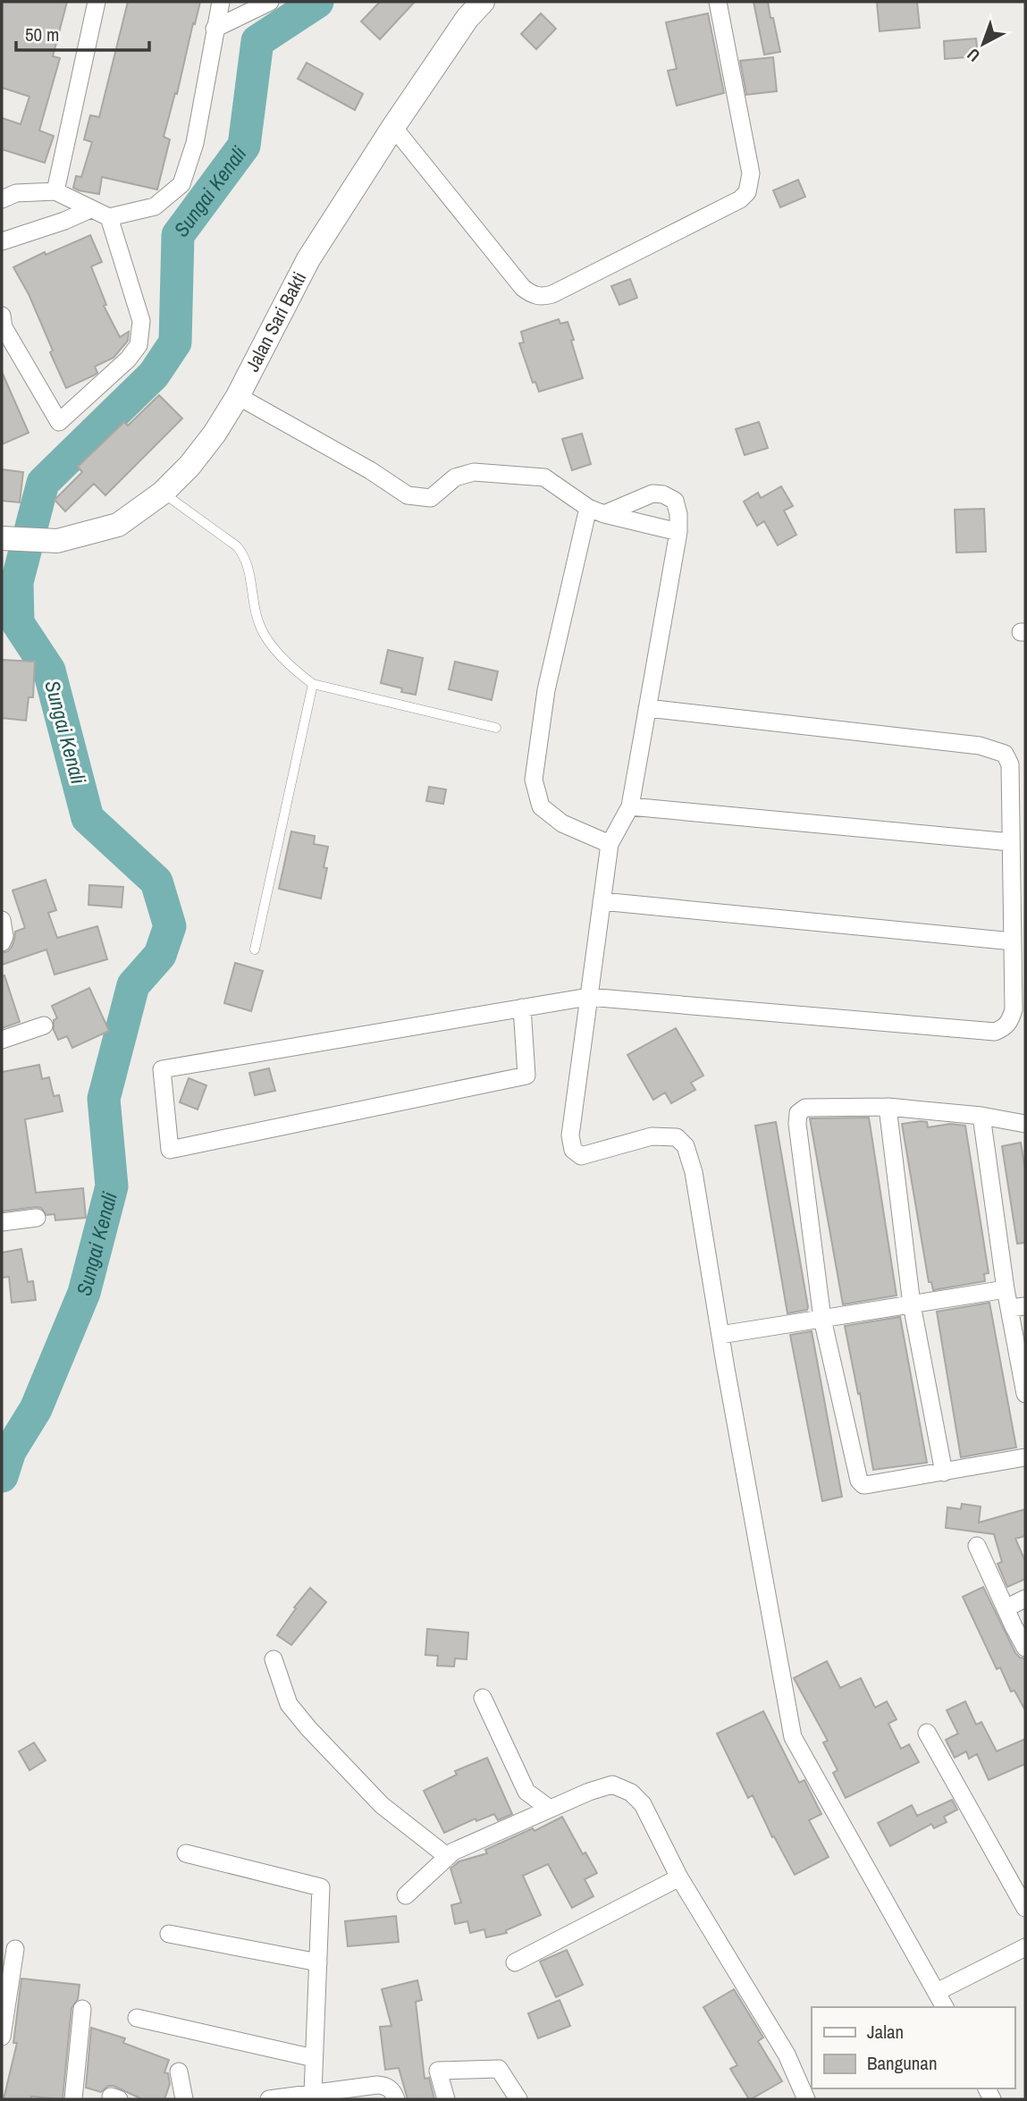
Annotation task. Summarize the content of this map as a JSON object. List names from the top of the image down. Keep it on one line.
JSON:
{"streets":{"main road":["Jalan Sari Bakti"]},"water":["Sungai Kenali"],"legend":["Jalan","Bangunan"],"scale_bar":"50 m","north":"bottom left"}
